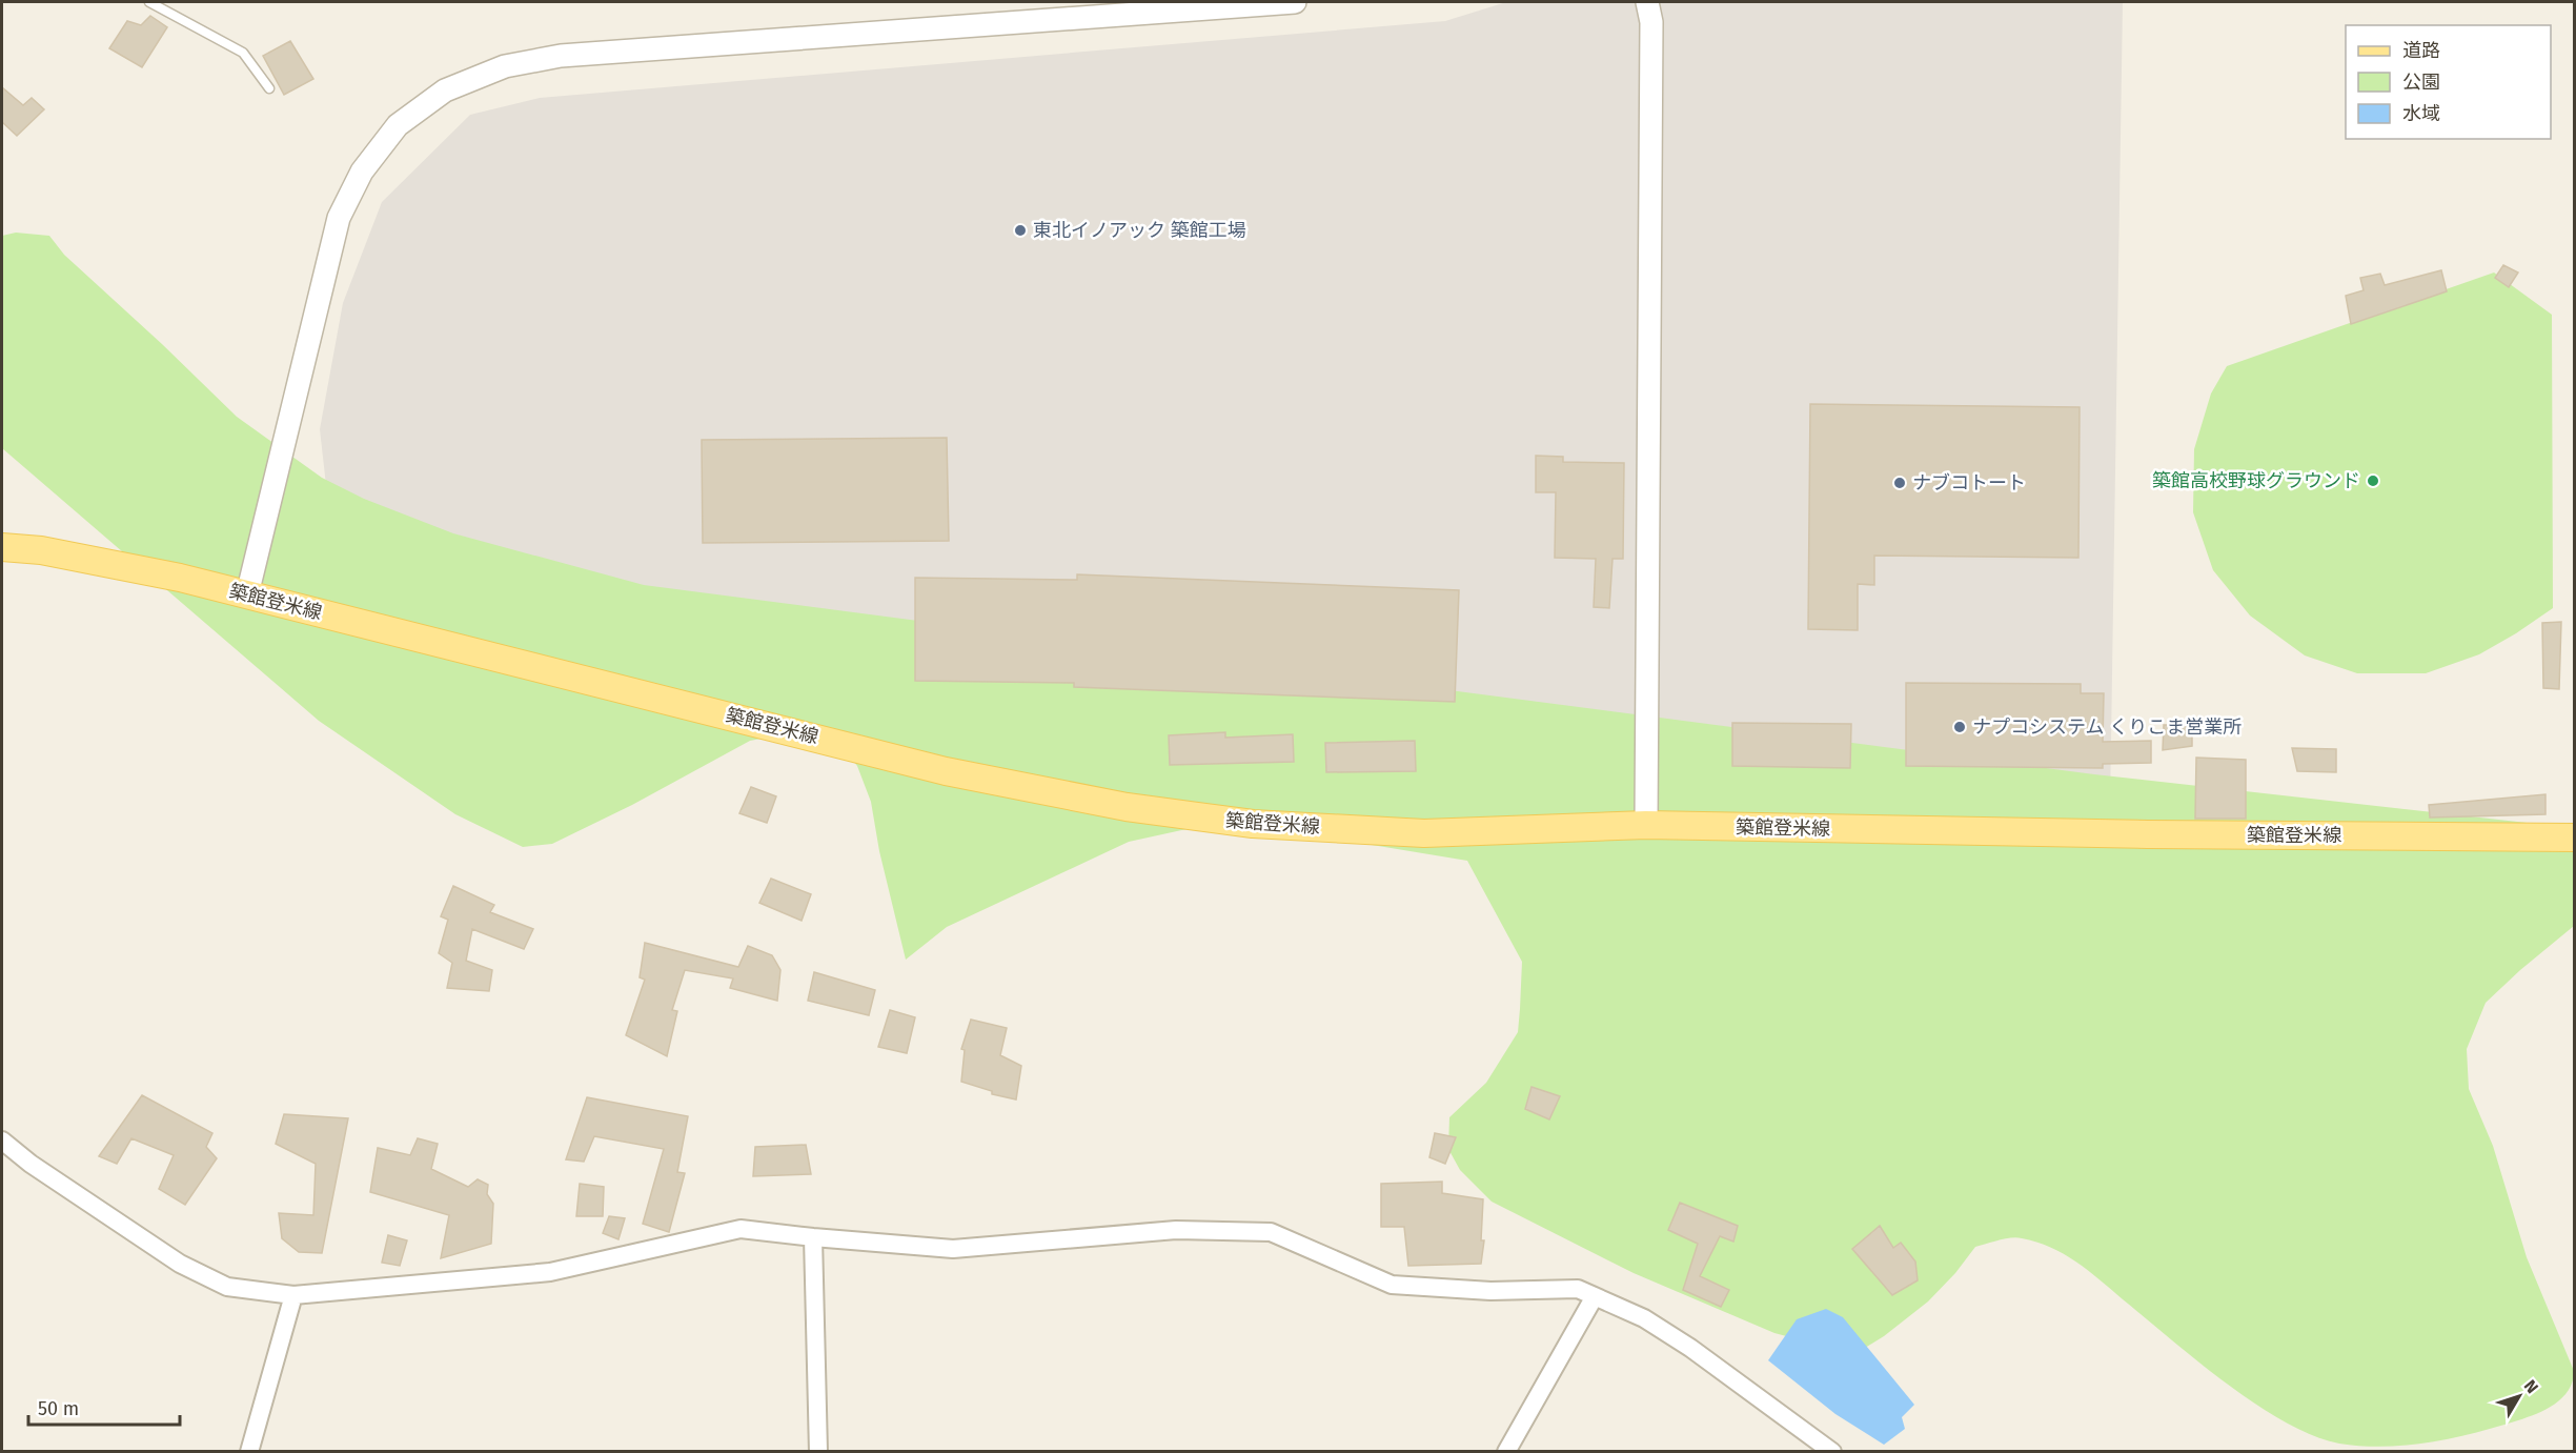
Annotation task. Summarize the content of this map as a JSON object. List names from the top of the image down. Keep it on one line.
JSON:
{"streets":{"main road":["築館登米線"]},"places":["東北イノアック 築館工場","築館高校野球グラウンド","ナブコトート","ナプコシステム くりこま営業所"],"legend":["道路","公園","水域"],"scale_bar":"50 m","north":"top right"}
